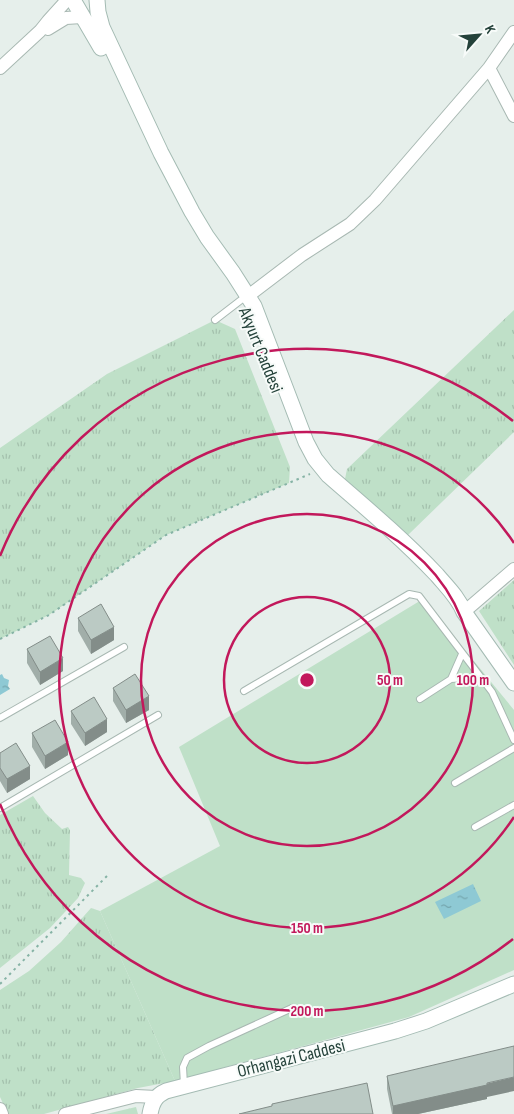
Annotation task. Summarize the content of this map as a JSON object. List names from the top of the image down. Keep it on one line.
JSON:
{"streets":{"street":["Akyurt Caddesi","Orhangazi Caddesi"]},"north":"top right","rings":["50 m","100 m","150 m","200 m"]}
